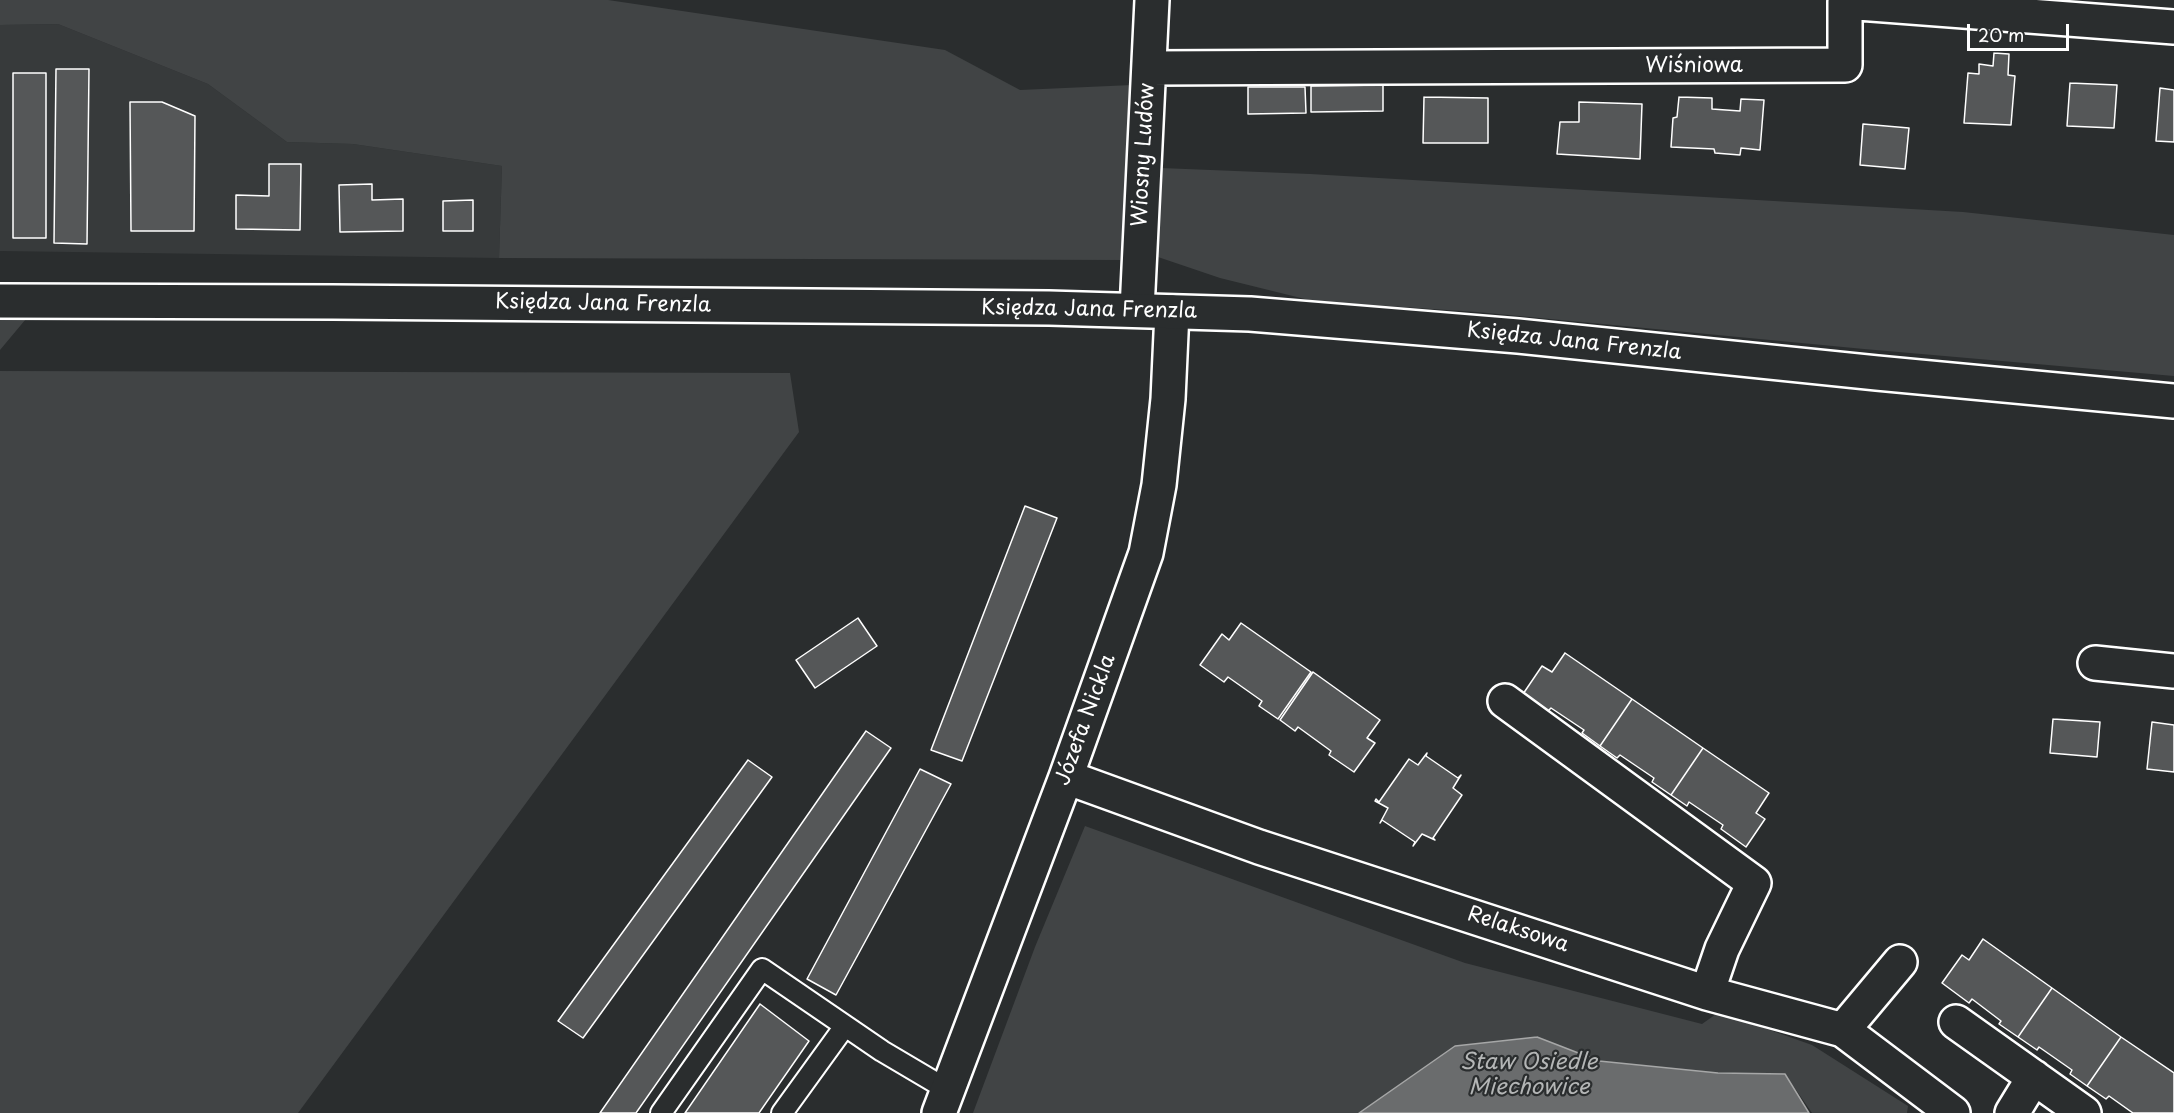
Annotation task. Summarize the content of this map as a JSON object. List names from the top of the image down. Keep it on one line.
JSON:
{"streets":{"street":["Wiśniowa","Wiosny Ludów","Księdza Jana Frenzla","Józefa Nickla","Relaksowa"]},"crossings":[["Wiśniowa","Wiosny Ludów"],["Wiosny Ludów","Księdza Jana Frenzla"],["Księdza Jana Frenzla","Józefa Nickla"],["Józefa Nickla","Relaksowa"]],"water":["Staw Osiedle Miechowice"],"scale_bar":"20 m"}
